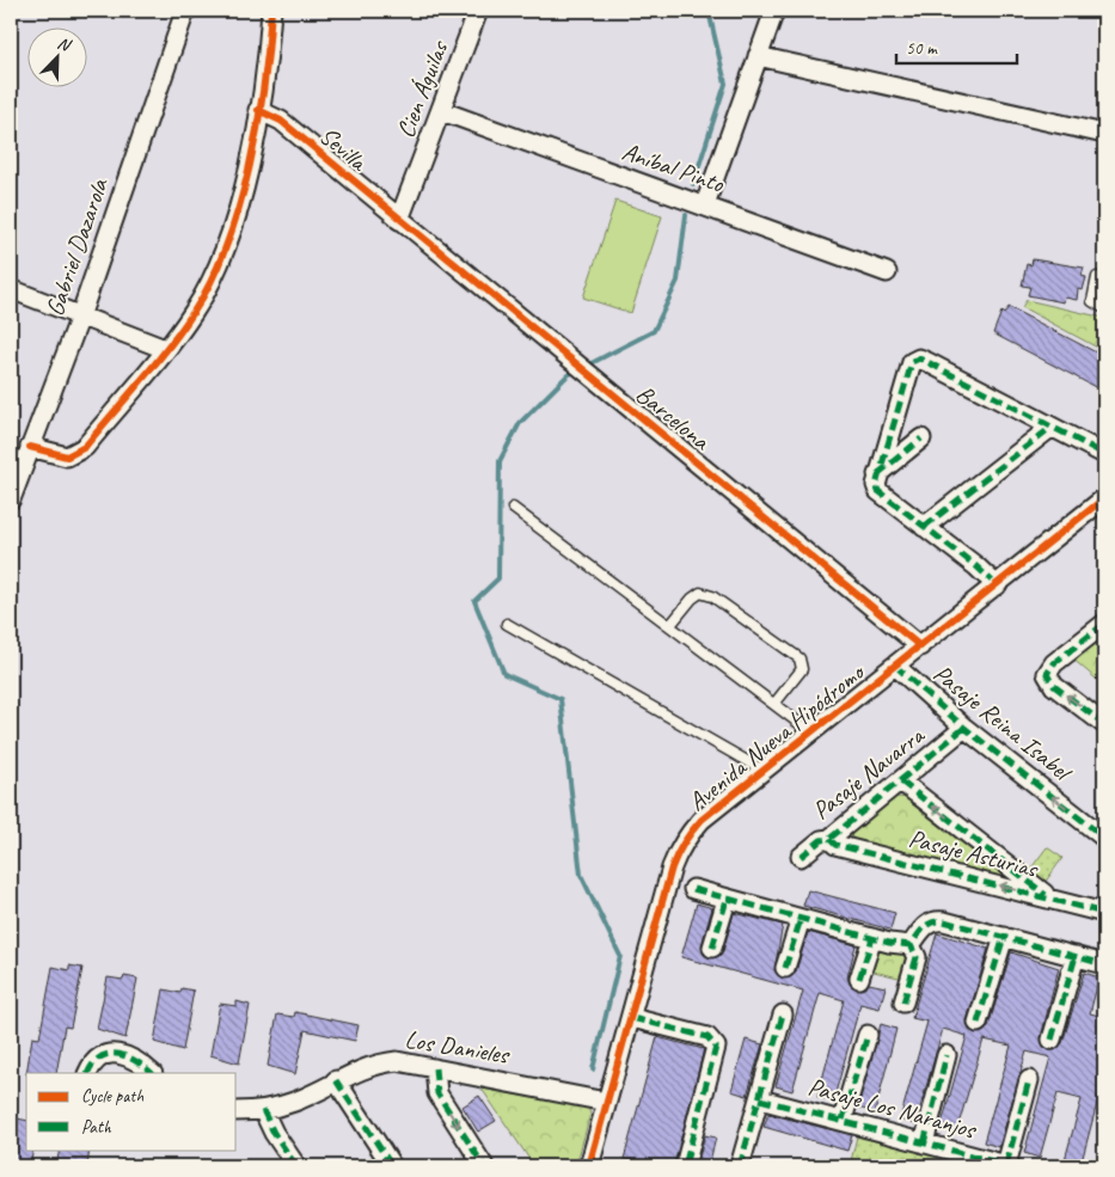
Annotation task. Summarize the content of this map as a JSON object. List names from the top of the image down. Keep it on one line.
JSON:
{"streets":{"street":["Cien Águilas","Sevilla","Aníbal Pinto","Gabriel Dazarola","Barcelona","Pasaje Reina Isabel","Avenida Nueva Hipódromo","Pasaje Navarra","Pasaje Asturias","Los Danieles","Pasaje Los Naranjos"]},"crossings":[["Cien Águilas","Sevilla"],["Cien Águilas","Aníbal Pinto"],["Cien Águilas","Barcelona"],["Sevilla","Barcelona"],["Barcelona","Avenida Nueva Hipódromo"],["Pasaje Reina Isabel","Avenida Nueva Hipódromo"],["Pasaje Reina Isabel","Pasaje Navarra"],["Avenida Nueva Hipódromo","Los Danieles"],["Pasaje Navarra","Pasaje Asturias"]],"legend":["Cycle path","Path"],"scale_bar":"50 m","north":"top right"}
